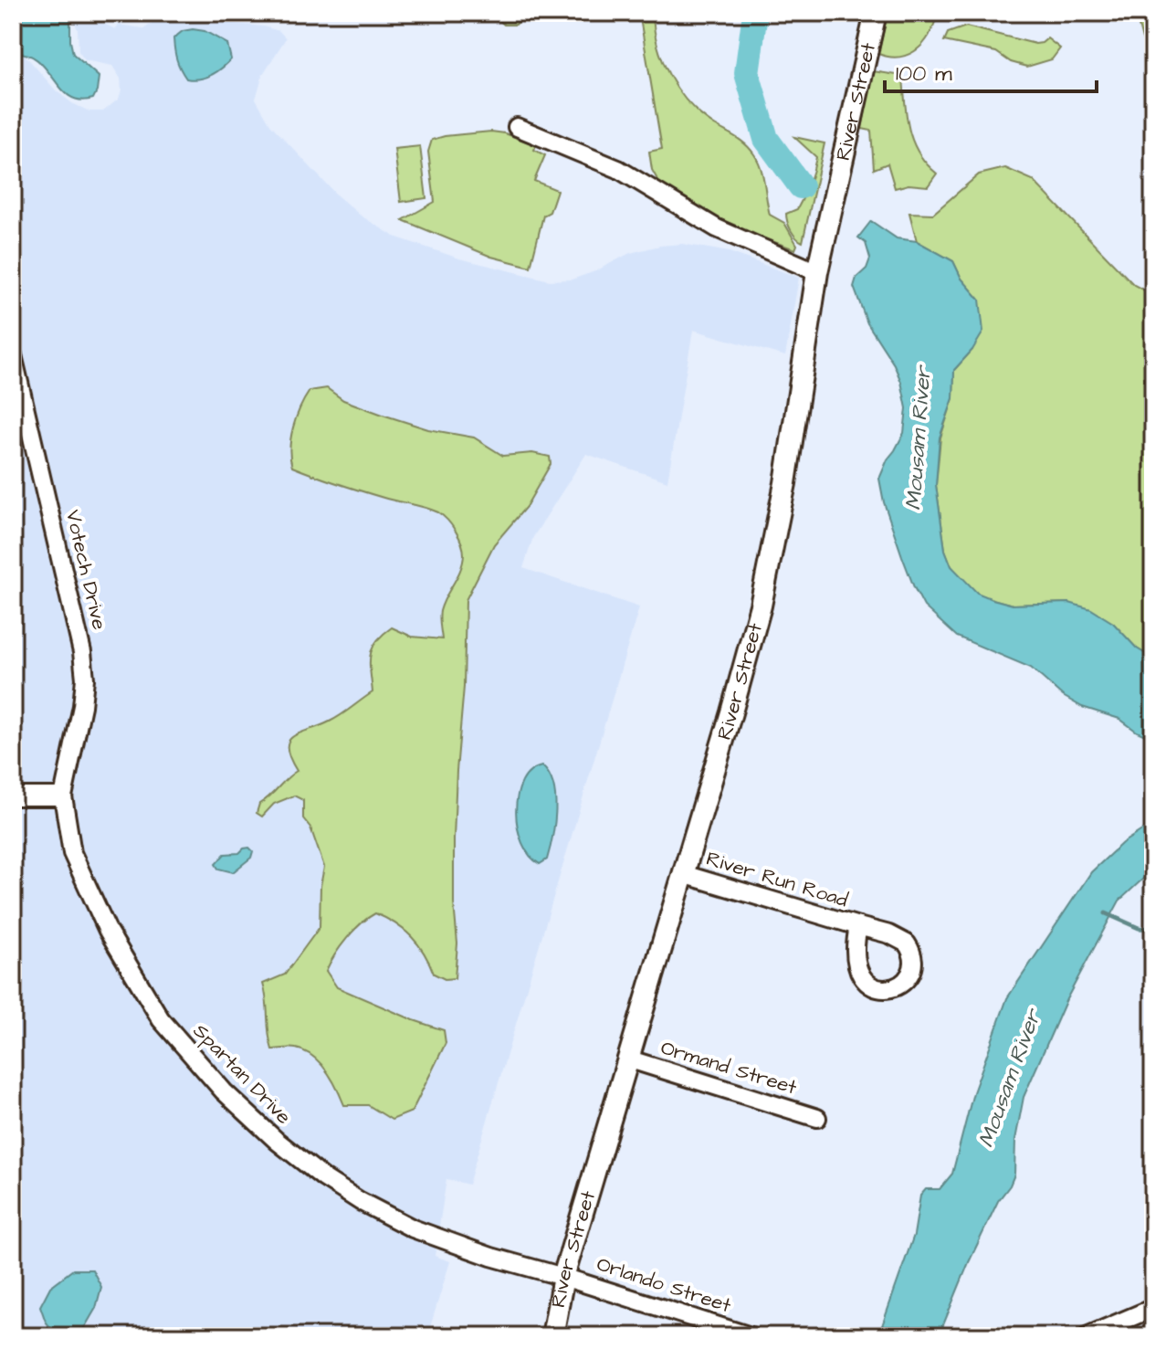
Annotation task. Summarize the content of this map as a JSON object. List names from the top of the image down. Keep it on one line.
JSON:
{"streets":{"street":["River Street","Votech Drive","River Run Road","Ormand Street","Spartan Drive","Orlando Street"]},"crossings":[["River Street","River Run Road"],["River Street","Ormand Street"],["River Street","Spartan Drive"],["River Street","Orlando Street"],["Votech Drive","Spartan Drive"],["Spartan Drive","Orlando Street"]],"water":["Mousam River"],"scale_bar":"100 m"}
